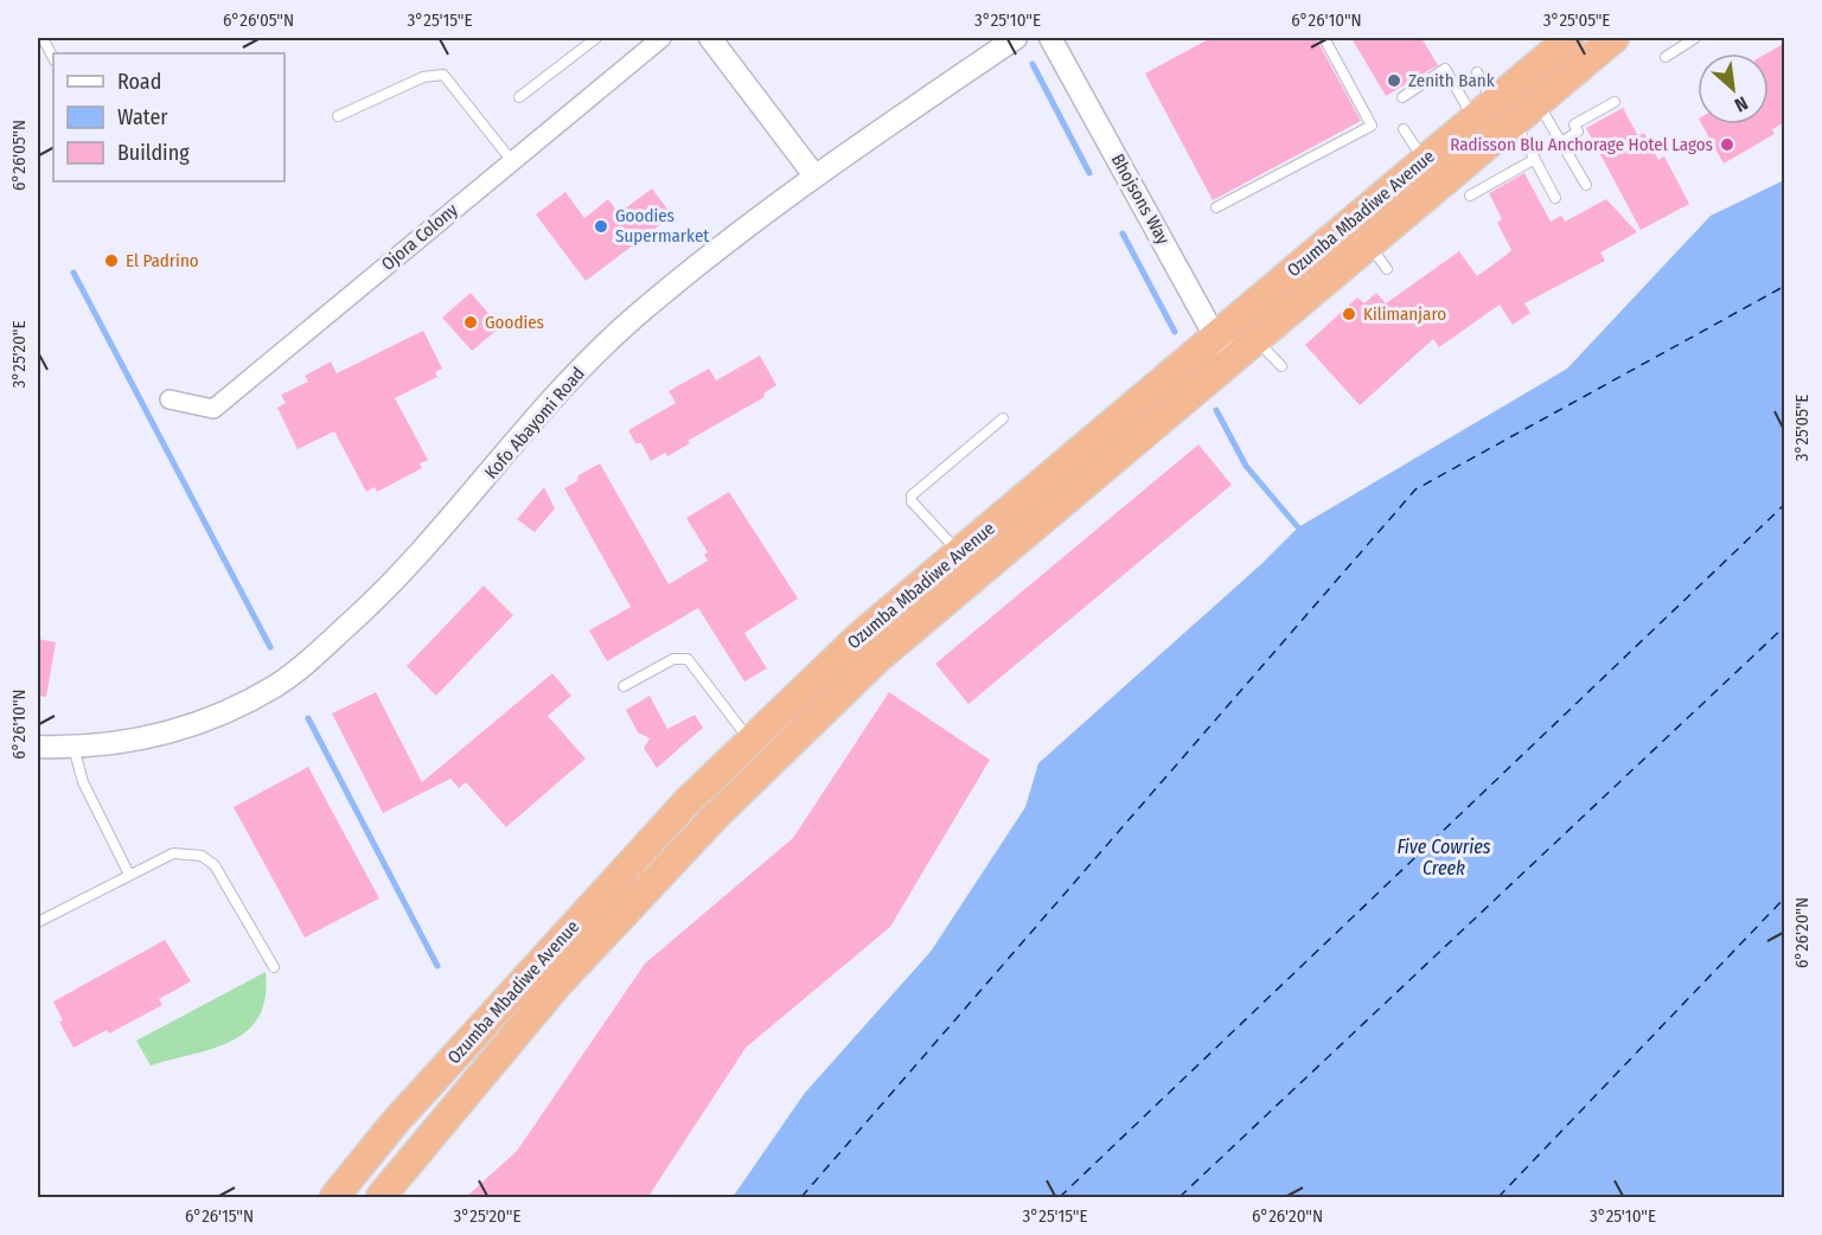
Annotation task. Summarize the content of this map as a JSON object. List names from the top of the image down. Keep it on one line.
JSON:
{"streets":{"highway":["Ozumba Mbadiwe Avenue"],"street":["Bhojsons Way","Ojora Colony","Kofo Abayomi Road"]},"crossings":[["Bhojsons Way","Ozumba Mbadiwe Avenue"]],"water":["Five Cowries Creek"],"places":["Zenith Bank","Radisson Blu Anchorage Hotel Lagos","Goodies Supermarket","El Padrino","Kilimanjaro","Goodies"],"legend":["Road","Water","Building"],"north":"bottom right","coordinates":["6°26'05\"N","3°25'15\"E","3°25'10\"E","6°26'10\"N","3°25'05\"E","3°25'20\"E","6°26'20\"N","6°26'15\"N"]}
